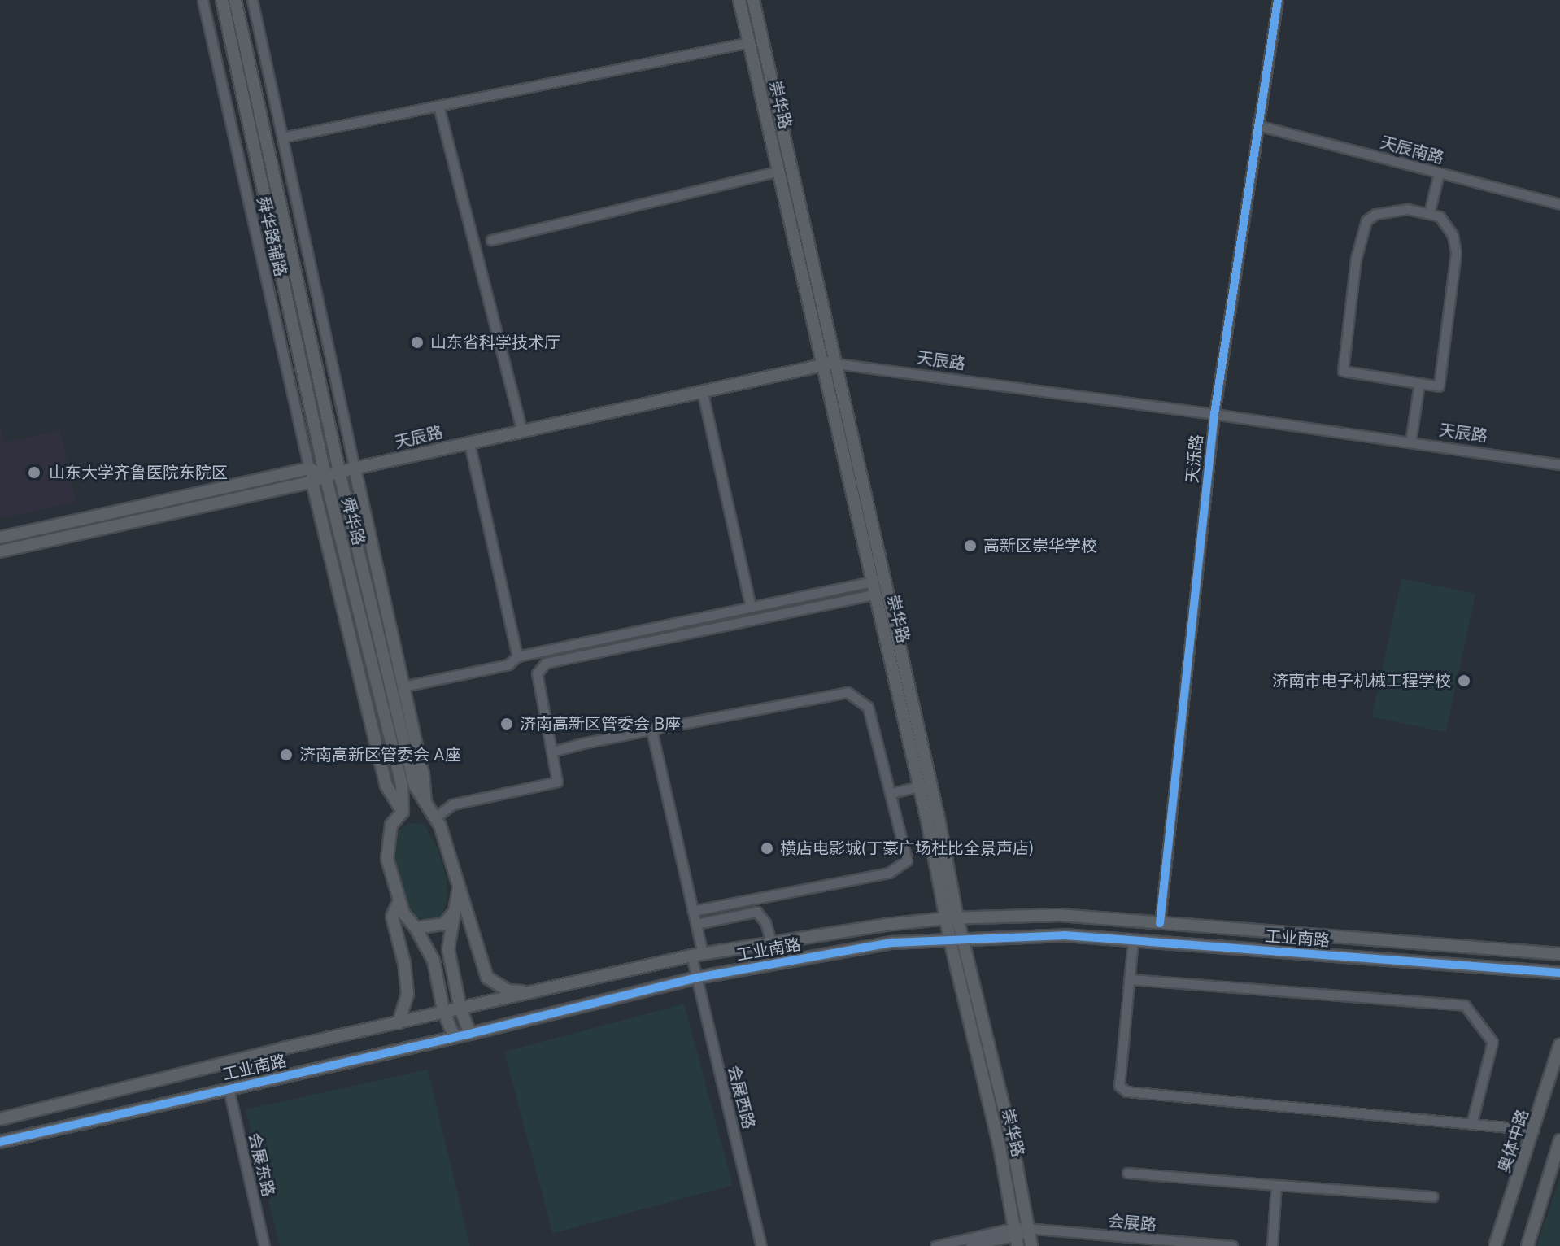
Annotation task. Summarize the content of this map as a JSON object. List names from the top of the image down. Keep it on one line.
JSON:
{"streets":{"main road":["崇华路","天辰路","舜华路","工业南路","奥体中路"],"street":["天辰南路","舜华路辅路","天泺路","会展西路","会展东路","会展路"]},"crossings":[["崇华路","天辰路"],["崇华路","工业南路"],["崇华路","会展路"],["天辰南路","天泺路"],["舜华路辅路","天辰路"],["天辰路","天泺路"],["天辰路","舜华路"],["天泺路","工业南路"],["舜华路","工业南路"],["工业南路","会展西路"],["工业南路","会展东路"]],"places":["山东省科学技术厅","山东大学齐鲁医院东院区","高新区崇华学校","济南市电子机械工程学校","济南高新区管委会 B座","济南高新区管委会 A座","横店电影城(丁豪广场杜比全景声店)"]}
